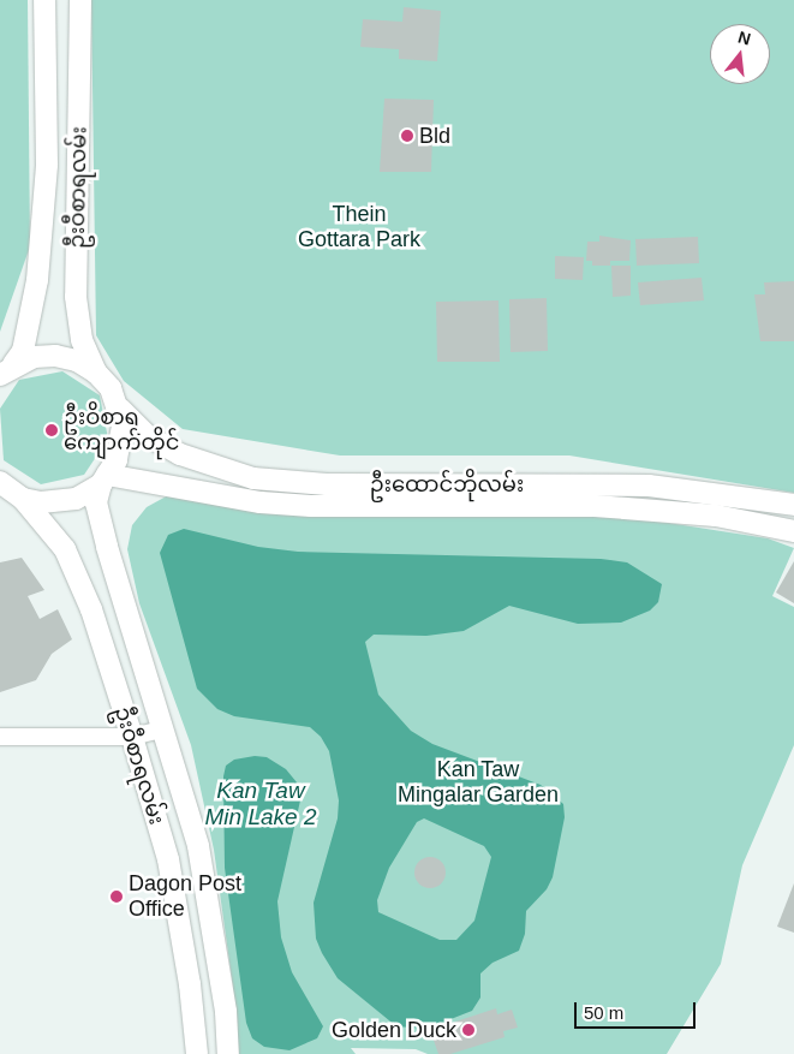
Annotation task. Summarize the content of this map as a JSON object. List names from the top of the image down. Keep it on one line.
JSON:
{"streets":{"main road":["ဦးဝီစာရလမ်း","ဦးထောင်ဘိုလမ်း"]},"crossings":[["ဦးဝီစာရလမ်း","ဦးထောင်ဘိုလမ်း"]],"water":["Kan Taw Min Lake 2"],"parks":["Thein Gottara Park","Kan Taw Mingalar Garden"],"places":["Bld","ဦးဝိစာရ ကျောက်တိုင်","Dagon Post Office","Golden Duck"],"scale_bar":"50 m","north":"top"}
